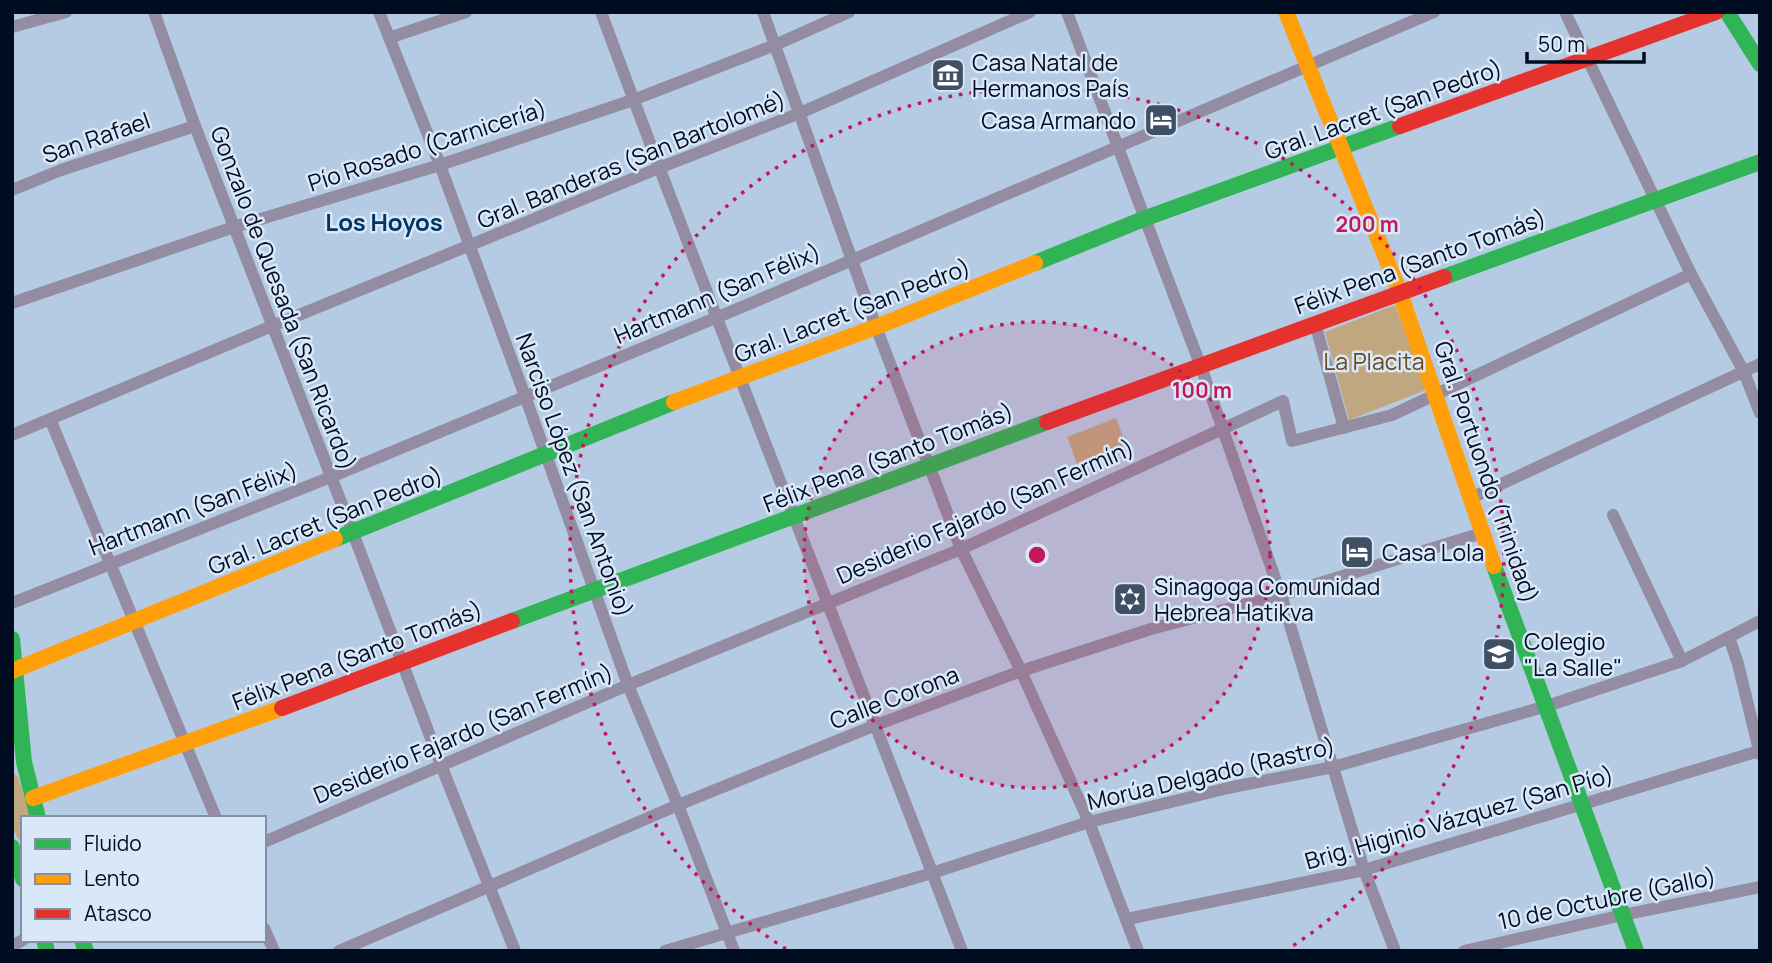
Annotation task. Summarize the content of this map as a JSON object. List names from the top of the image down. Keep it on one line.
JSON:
{"streets":{"street":["Gral. Lacret (San Pedro)","San Rafael","Pío Rosado (Carnicería)","Gral. Banderas (San Bartolomé)","Félix Pena (Santo Tomás)","Hartmann (San Félix)","Gonzalo de Quesada (San Ricardo)","Gral. Portuondo (Trinidad)","Narciso López (San Antonio)","Desiderio Fajardo (San Fermín)","Calle Corona","Morúa Delgado (Rastro)","Brig. Higinio Vázquez (San Pío)","10 de Octubre (Gallo)"]},"crossings":[["Gral. Lacret (San Pedro)","Gonzalo de Quesada (San Ricardo)"],["Gral. Lacret (San Pedro)","Gral. Portuondo (Trinidad)"],["Gral. Lacret (San Pedro)","Narciso López (San Antonio)"],["San Rafael","Gonzalo de Quesada (San Ricardo)"],["Pío Rosado (Carnicería)","Gonzalo de Quesada (San Ricardo)"],["Pío Rosado (Carnicería)","Narciso López (San Antonio)"],["Gral. Banderas (San Bartolomé)","Gonzalo de Quesada (San Ricardo)"],["Gral. Banderas (San Bartolomé)","Narciso López (San Antonio)"],["Félix Pena (Santo Tomás)","Gonzalo de Quesada (San Ricardo)"],["Félix Pena (Santo Tomás)","Gral. Portuondo (Trinidad)"],["Félix Pena (Santo Tomás)","Narciso López (San Antonio)"],["Hartmann (San Félix)","Gonzalo de Quesada (San Ricardo)"],["Hartmann (San Félix)","Gral. Portuondo (Trinidad)"],["Hartmann (San Félix)","Narciso López (San Antonio)"],["Gonzalo de Quesada (San Ricardo)","Desiderio Fajardo (San Fermín)"],["Gonzalo de Quesada (San Ricardo)","Calle Corona"],["Gral. Portuondo (Trinidad)","Desiderio Fajardo (San Fermín)"],["Gral. Portuondo (Trinidad)","Calle Corona"],["Gral. Portuondo (Trinidad)","Morúa Delgado (Rastro)"],["Gral. Portuondo (Trinidad)","Brig. Higinio Vázquez (San Pío)"],["Gral. Portuondo (Trinidad)","10 de Octubre (Gallo)"],["Narciso López (San Antonio)","Desiderio Fajardo (San Fermín)"],["Narciso López (San Antonio)","Calle Corona"],["Narciso López (San Antonio)","Morúa Delgado (Rastro)"]],"districts":["Los Hoyos"],"parks":["La Placita"],"places":{"museum":["Casa Natal de Hermanos País"],"hotel":["Casa Armando","Casa Lola"],"synagogue":["Sinagoga Comunidad Hebrea Hatikva"],"school or university":["Colegio \"La Salle\""]},"legend":["Fluido","Lento","Atasco"],"scale_bar":"50 m","rings":["200 m","100 m"]}
